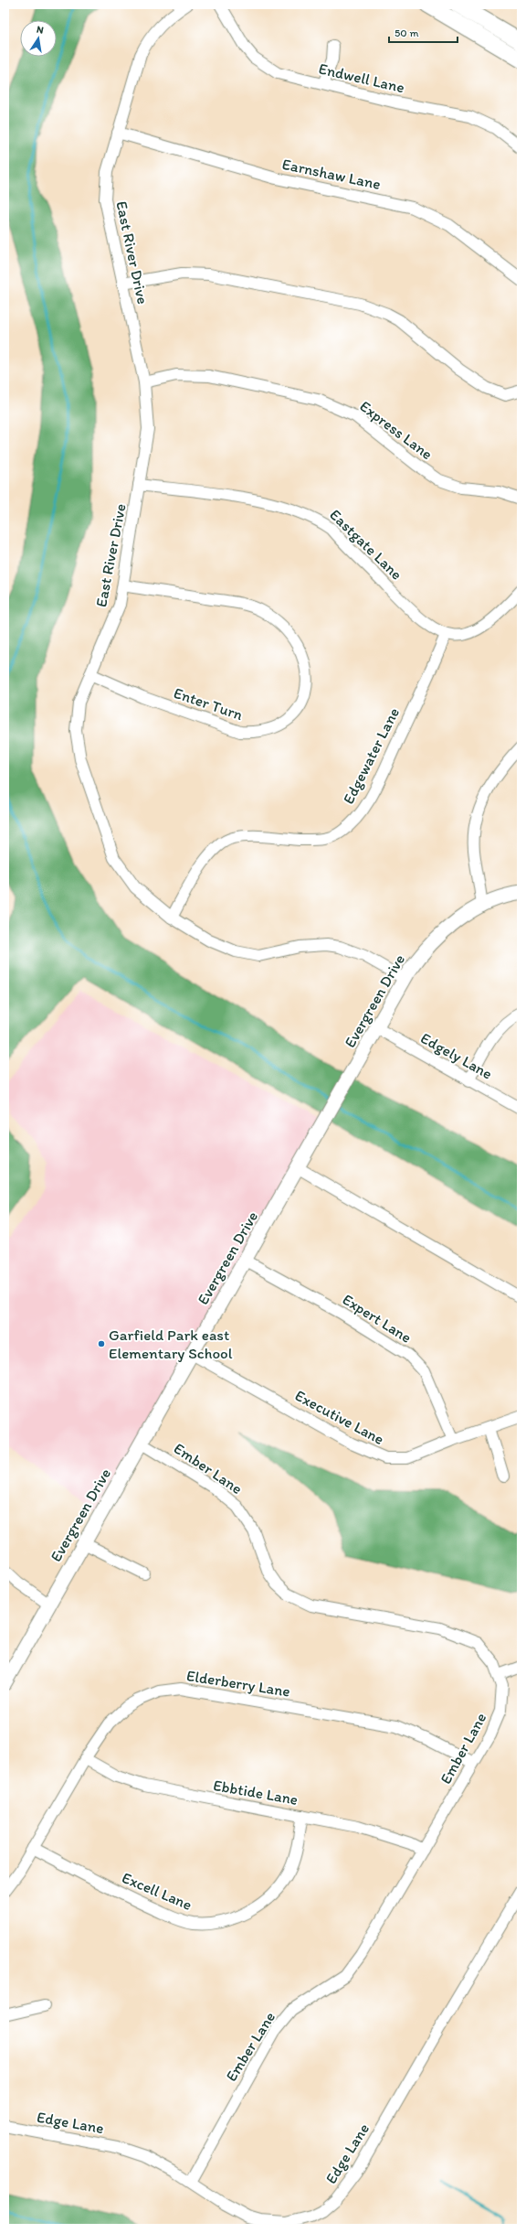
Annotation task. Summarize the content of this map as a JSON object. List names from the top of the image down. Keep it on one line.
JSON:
{"streets":{"street":["Endwell Lane","Earnshaw Lane","East River Drive","Express Lane","Eastgate Lane","Enter Turn","Edgewater Lane","Evergreen Drive","Edgely Lane","Expert Lane","Executive Lane","Ember Lane","Elderberry Lane","Ebbtide Lane","Excell Lane","Edge Lane"]},"crossings":[["Earnshaw Lane","East River Drive"],["East River Drive","Express Lane"],["East River Drive","Eastgate Lane"],["East River Drive","Enter Turn"],["East River Drive","Edgewater Lane"],["East River Drive","Evergreen Drive"],["Eastgate Lane","Edgewater Lane"],["Evergreen Drive","Edgely Lane"],["Evergreen Drive","Expert Lane"],["Evergreen Drive","Executive Lane"],["Evergreen Drive","Ember Lane"],["Expert Lane","Executive Lane"],["Ember Lane","Elderberry Lane"],["Ember Lane","Ebbtide Lane"],["Ember Lane","Edge Lane"],["Elderberry Lane","Ebbtide Lane"],["Elderberry Lane","Excell Lane"],["Ebbtide Lane","Excell Lane"]],"places":["Garfield Park east Elementary School"],"scale_bar":"50 m","north":"top"}
